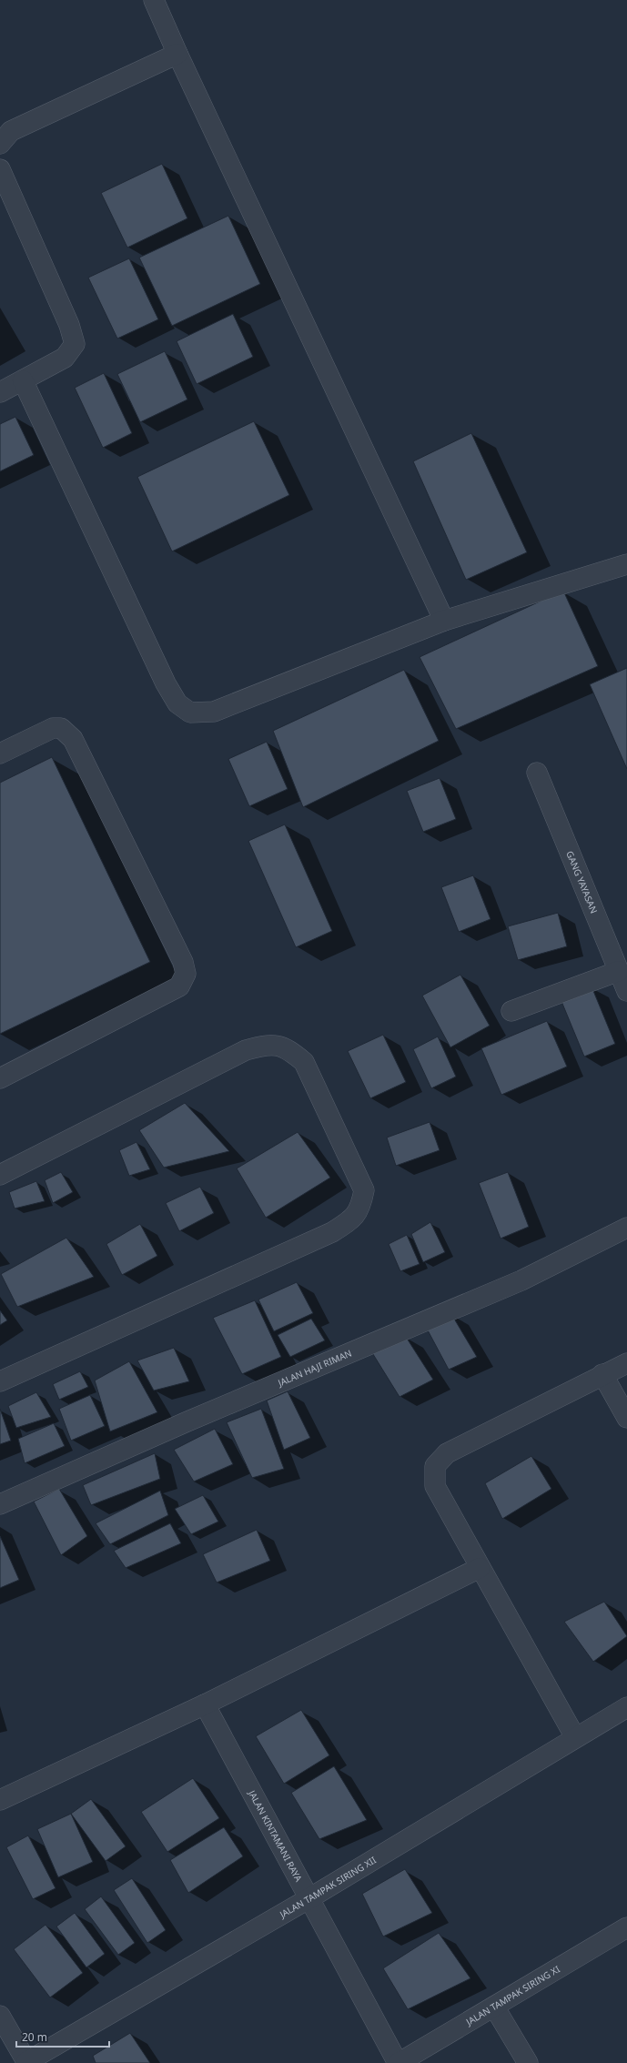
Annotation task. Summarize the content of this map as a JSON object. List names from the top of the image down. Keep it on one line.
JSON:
{"streets":{"street":["GANG YAYASAN","JALAN HAJI RIMAN","JALAN KINTAMANI RAYA","JALAN TAMPAK SIRING XII","JALAN TAMPAK SIRING XI"]},"crossings":[["JALAN KINTAMANI RAYA","JALAN TAMPAK SIRING XII"],["JALAN KINTAMANI RAYA","JALAN TAMPAK SIRING XI"]],"scale_bar":"20 m"}
